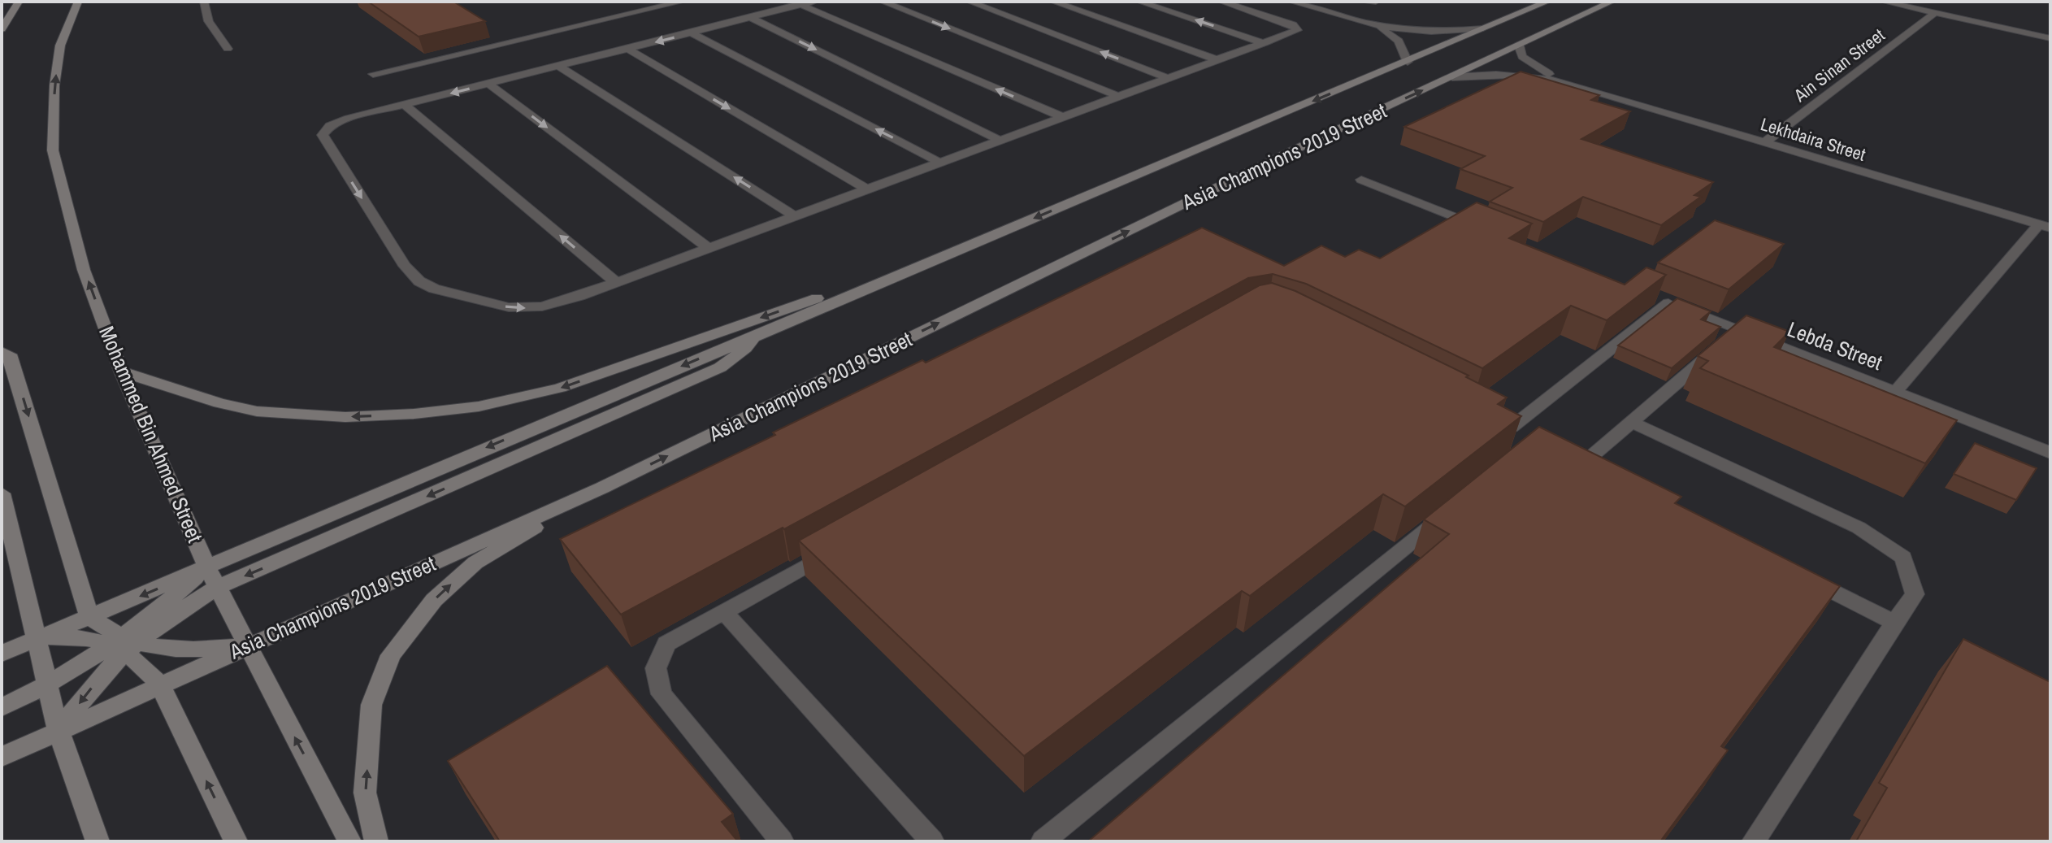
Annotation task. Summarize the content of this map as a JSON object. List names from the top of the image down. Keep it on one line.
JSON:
{"streets":{"main road":["Asia Champions 2019 Street","Mohammed Bin Ahmed Street"],"street":["Ain Sinan Street","Lekhdaira Street","Lebda Street"]},"crossings":[["Ain Sinan Street","Lekhdaira Street"],["Lekhdaira Street","Asia Champions 2019 Street"],["Lekhdaira Street","Lebda Street"],["Asia Champions 2019 Street","Mohammed Bin Ahmed Street"]]}
